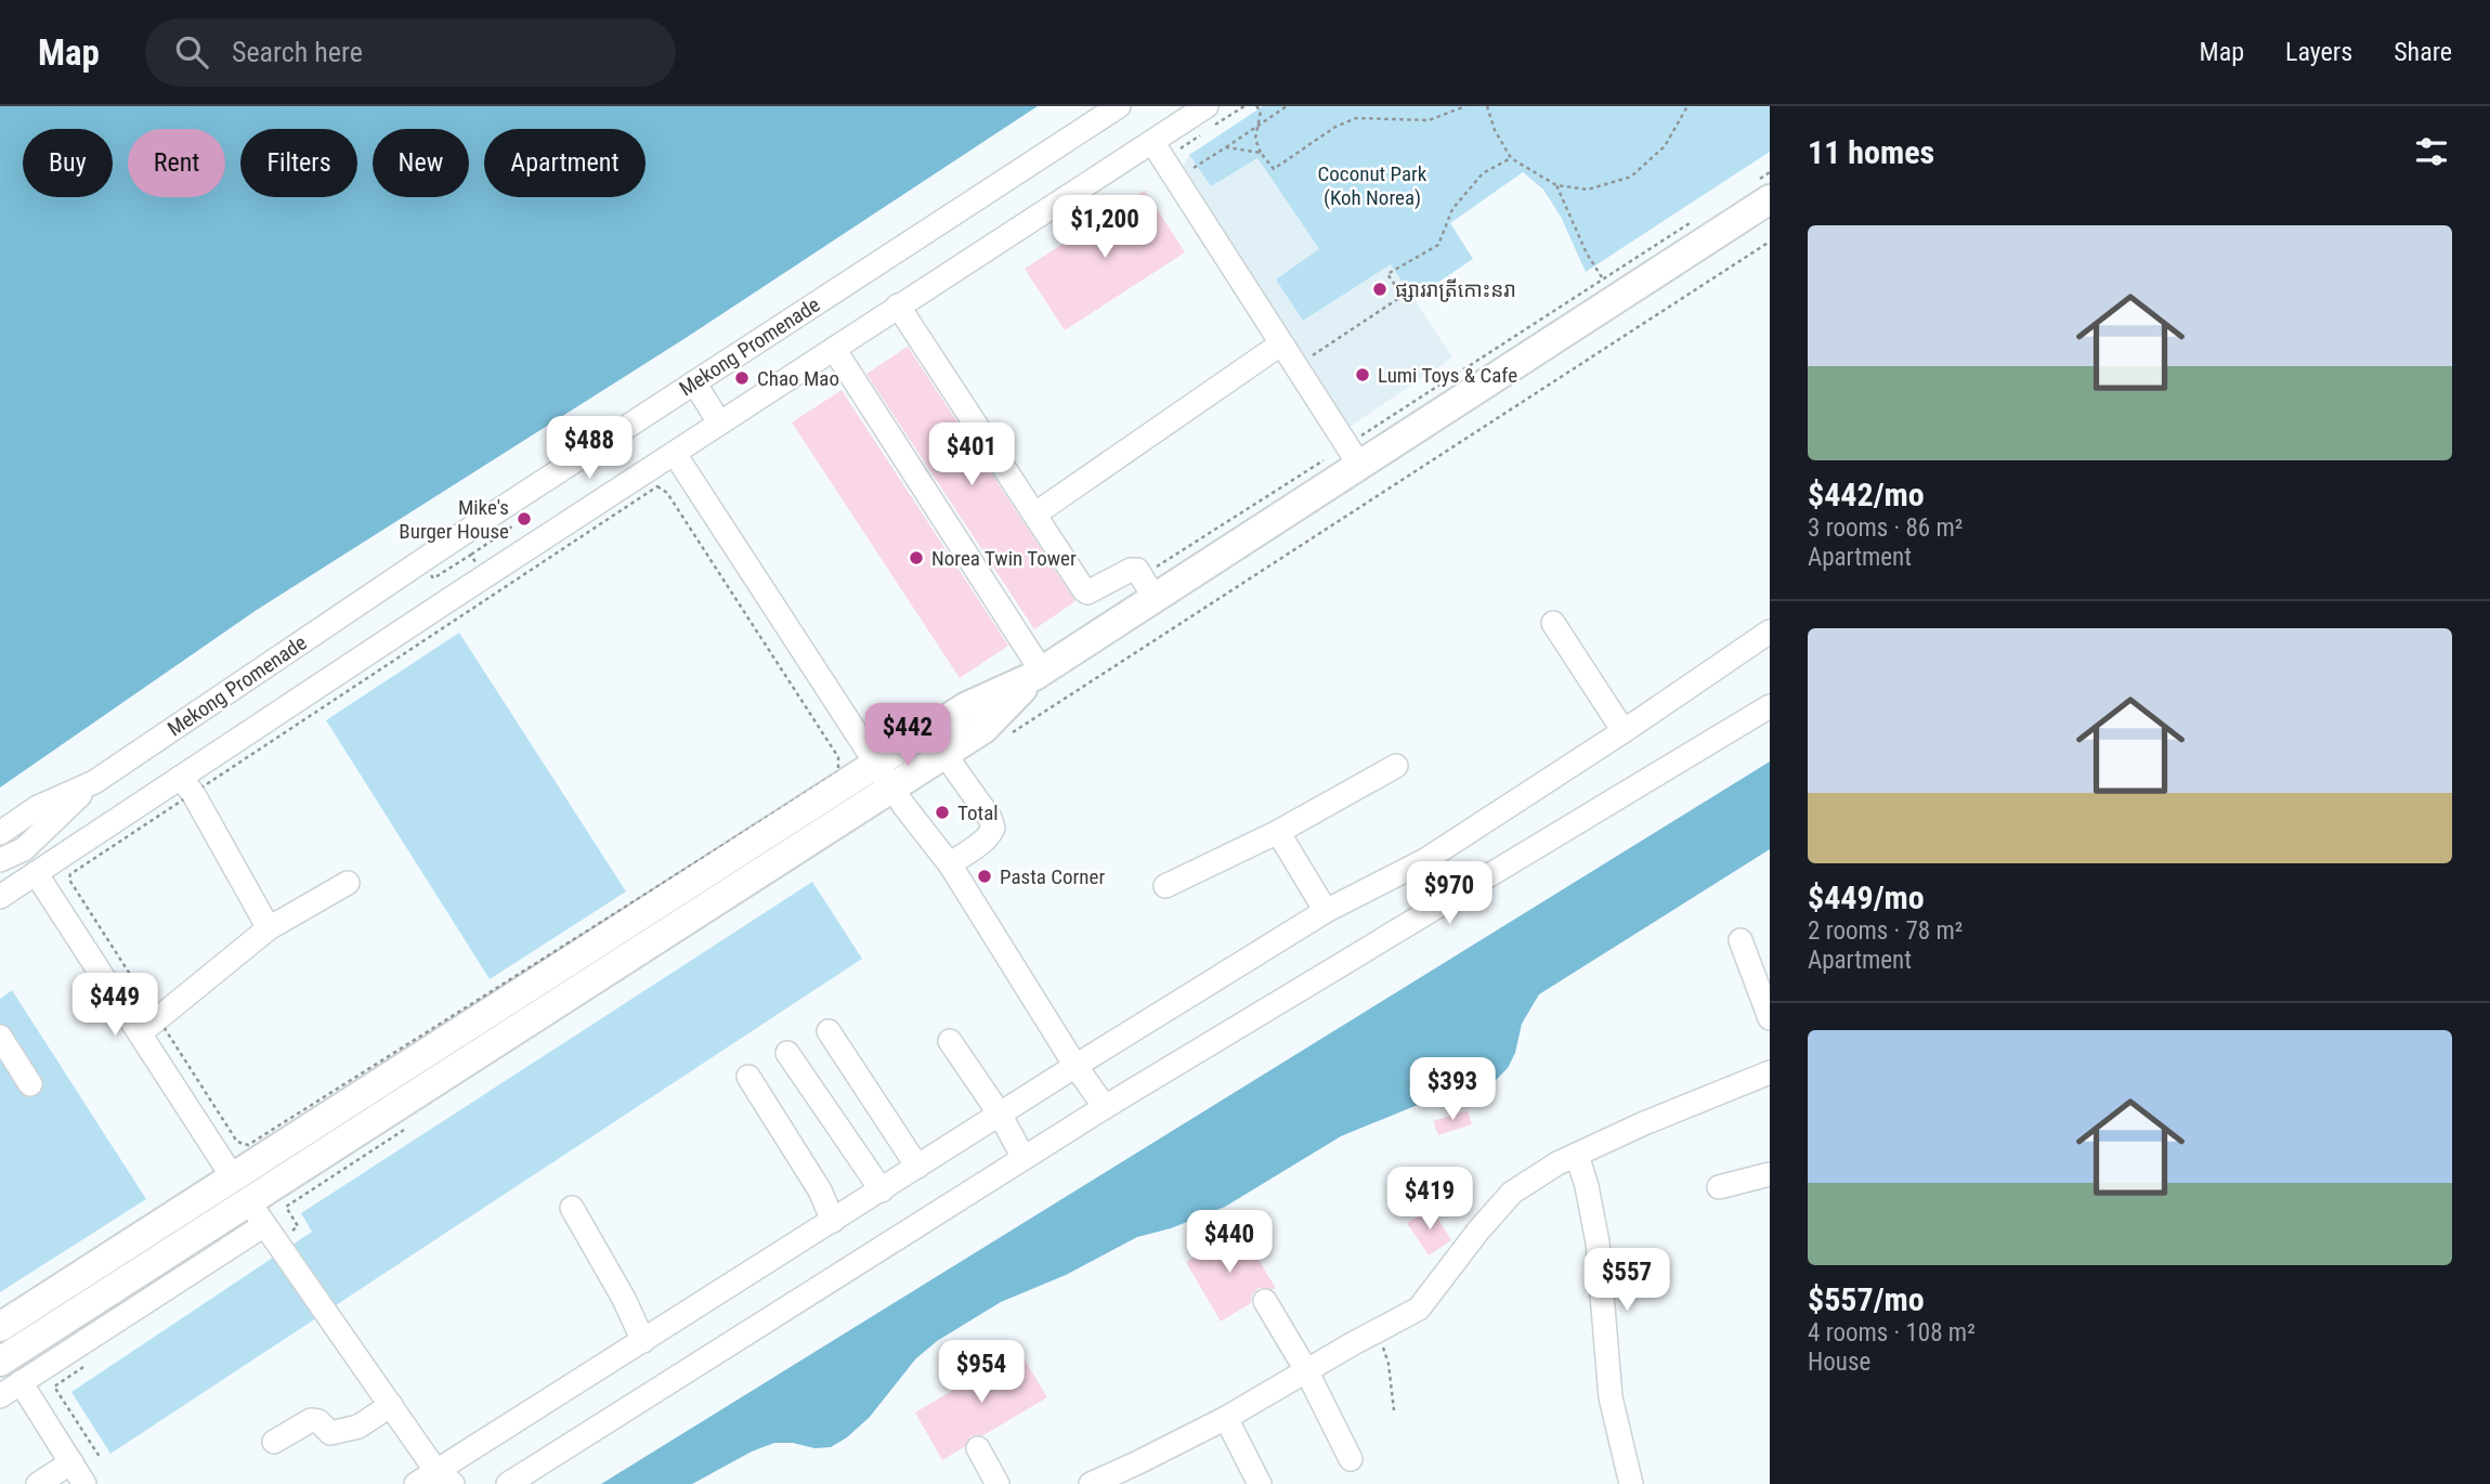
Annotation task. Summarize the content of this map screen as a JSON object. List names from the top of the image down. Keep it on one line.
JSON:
{"streets":{"street":["Mekong Promenade"]},"parks":["Coconut Park (Koh Norea)"],"places":["ផ្សាររាត្រីកោះនរា","Lumi Toys & Cafe","Chao Mao","Mike's Burger House","Norea Twin Tower","Total","Pasta Corner"],"page":{"header":"Map","search":"Search here","nav":["Map","Layers","Share"],"heading":"11 homes","chip":["Buy","Rent","Filters","New","Apartment"],"price":["$1,200","$488","$401","$442","$970","$449","$393","$419","$440","$557","$954"],"list":[{"name":"$442/mo","note":"3 rooms · 86 m² · Apartment"},{"name":"$449/mo","note":"2 rooms · 78 m² · Apartment"},{"name":"$557/mo","note":"4 rooms · 108 m² · House"}]}}
